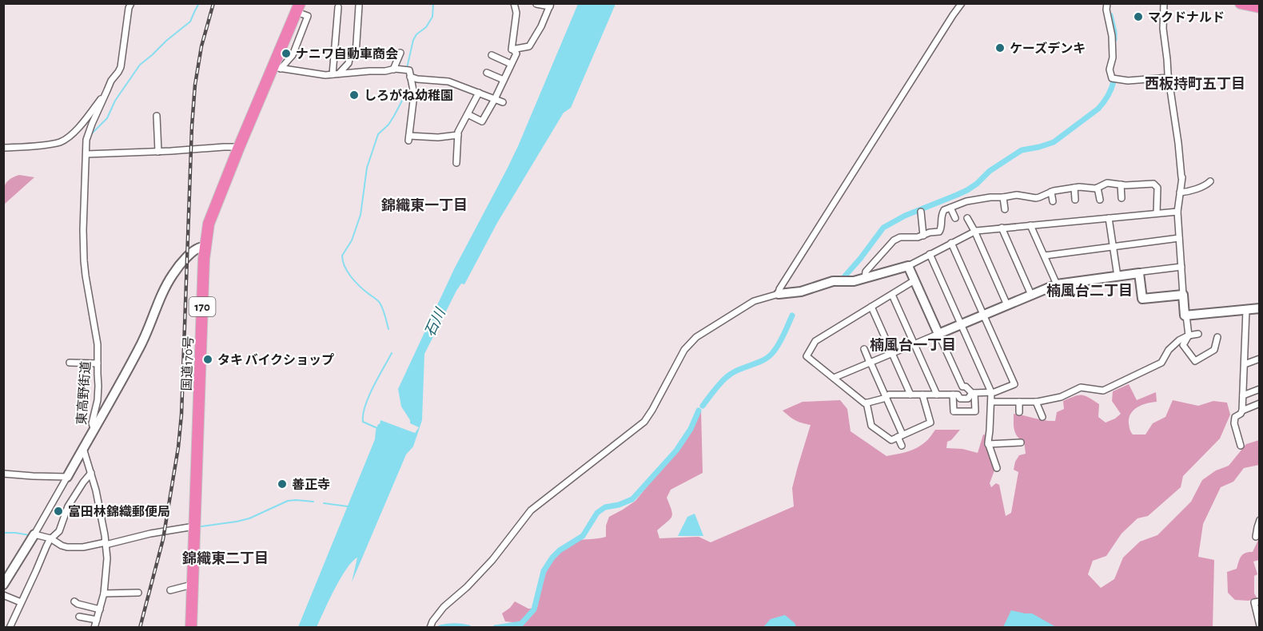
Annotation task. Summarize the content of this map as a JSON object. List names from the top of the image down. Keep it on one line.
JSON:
{"streets":{"highway":["170","国道170号"],"street":["東高野街道"]},"districts":["西板持町五丁目","錦織東一丁目","楠風台二丁目","楠風台一丁目","錦織東二丁目"],"water":["石川"],"places":["マクドナルド","ケーズデンキ","ナニワ自動車商会","しろがね幼稚園","タキ バイクショップ","善正寺","富田林錦織郵便局"]}
